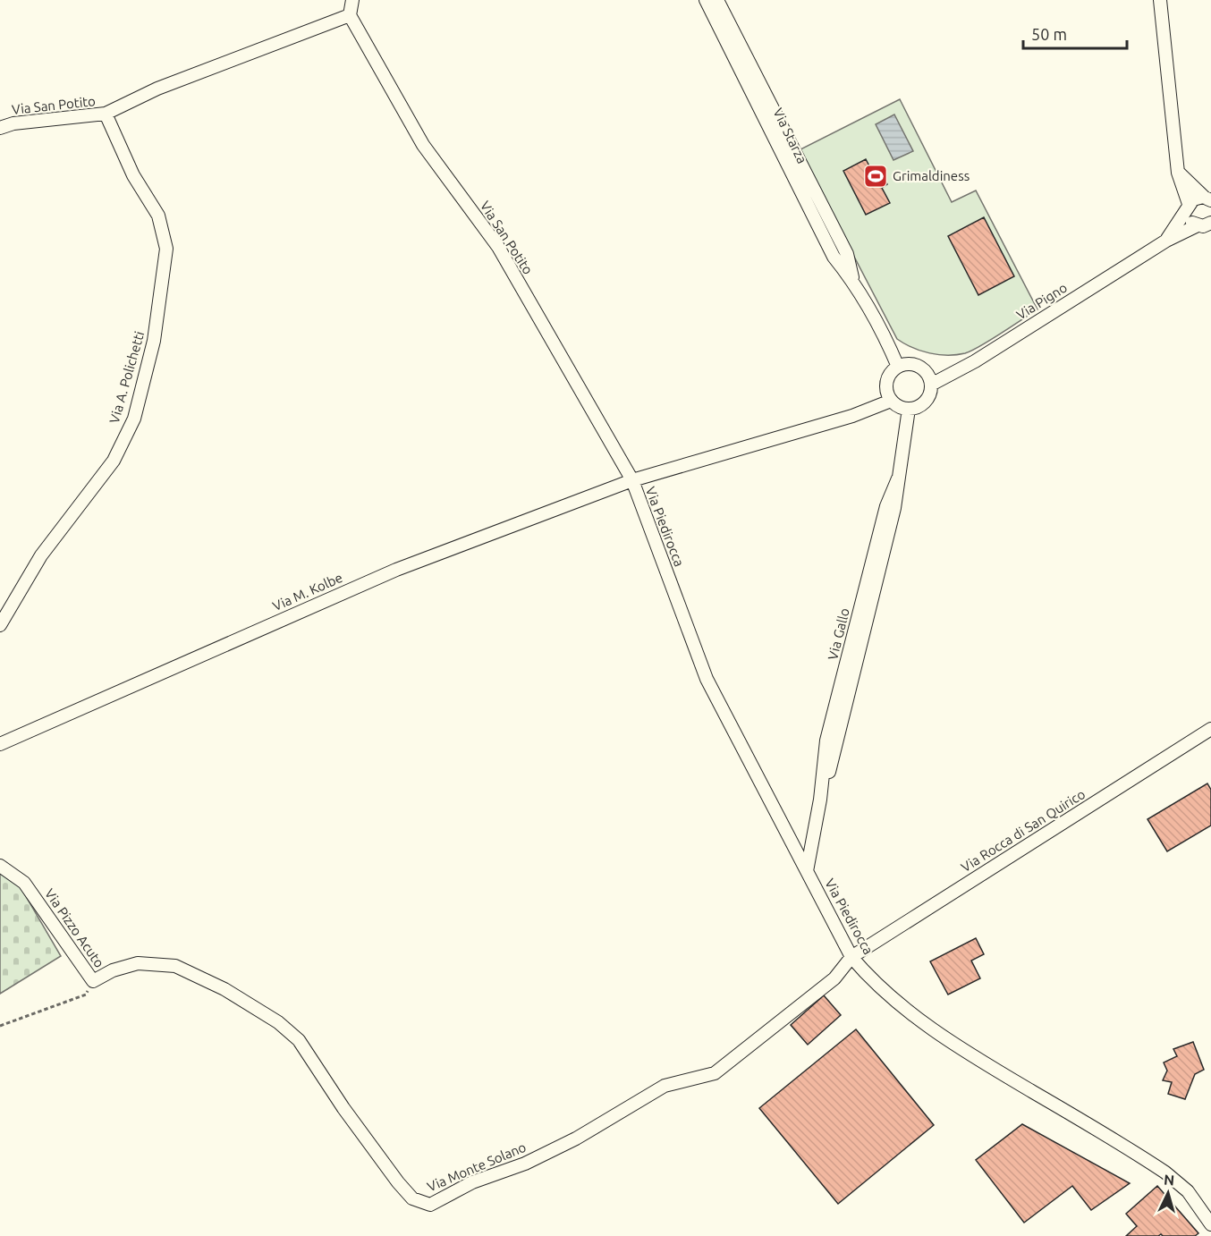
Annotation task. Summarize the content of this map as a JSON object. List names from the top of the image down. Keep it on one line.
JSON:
{"streets":{"street":["Via San Potito","Via Starza","Via Pigno","Via A. Polichetti","Via Piedirocca","Via M. Kolbe","Via Gallo","Via Rocca di San Quirico","Via Pizzo Acuto","Via Monte Solano"]},"crossings":[["Via San Potito","Via A. Polichetti"],["Via San Potito","Via Piedirocca"],["Via San Potito","Via M. Kolbe"],["Via Starza","Via Pigno"],["Via Starza","Via Gallo"],["Via Pigno","Via Gallo"],["Via Piedirocca","Via M. Kolbe"],["Via Piedirocca","Via Gallo"],["Via Piedirocca","Via Rocca di San Quirico"],["Via Piedirocca","Via Monte Solano"],["Via Rocca di San Quirico","Via Monte Solano"],["Via Pizzo Acuto","Via Monte Solano"]],"places":{"sports":["Grimaldiness"]},"scale_bar":"50 m","north":"top"}
